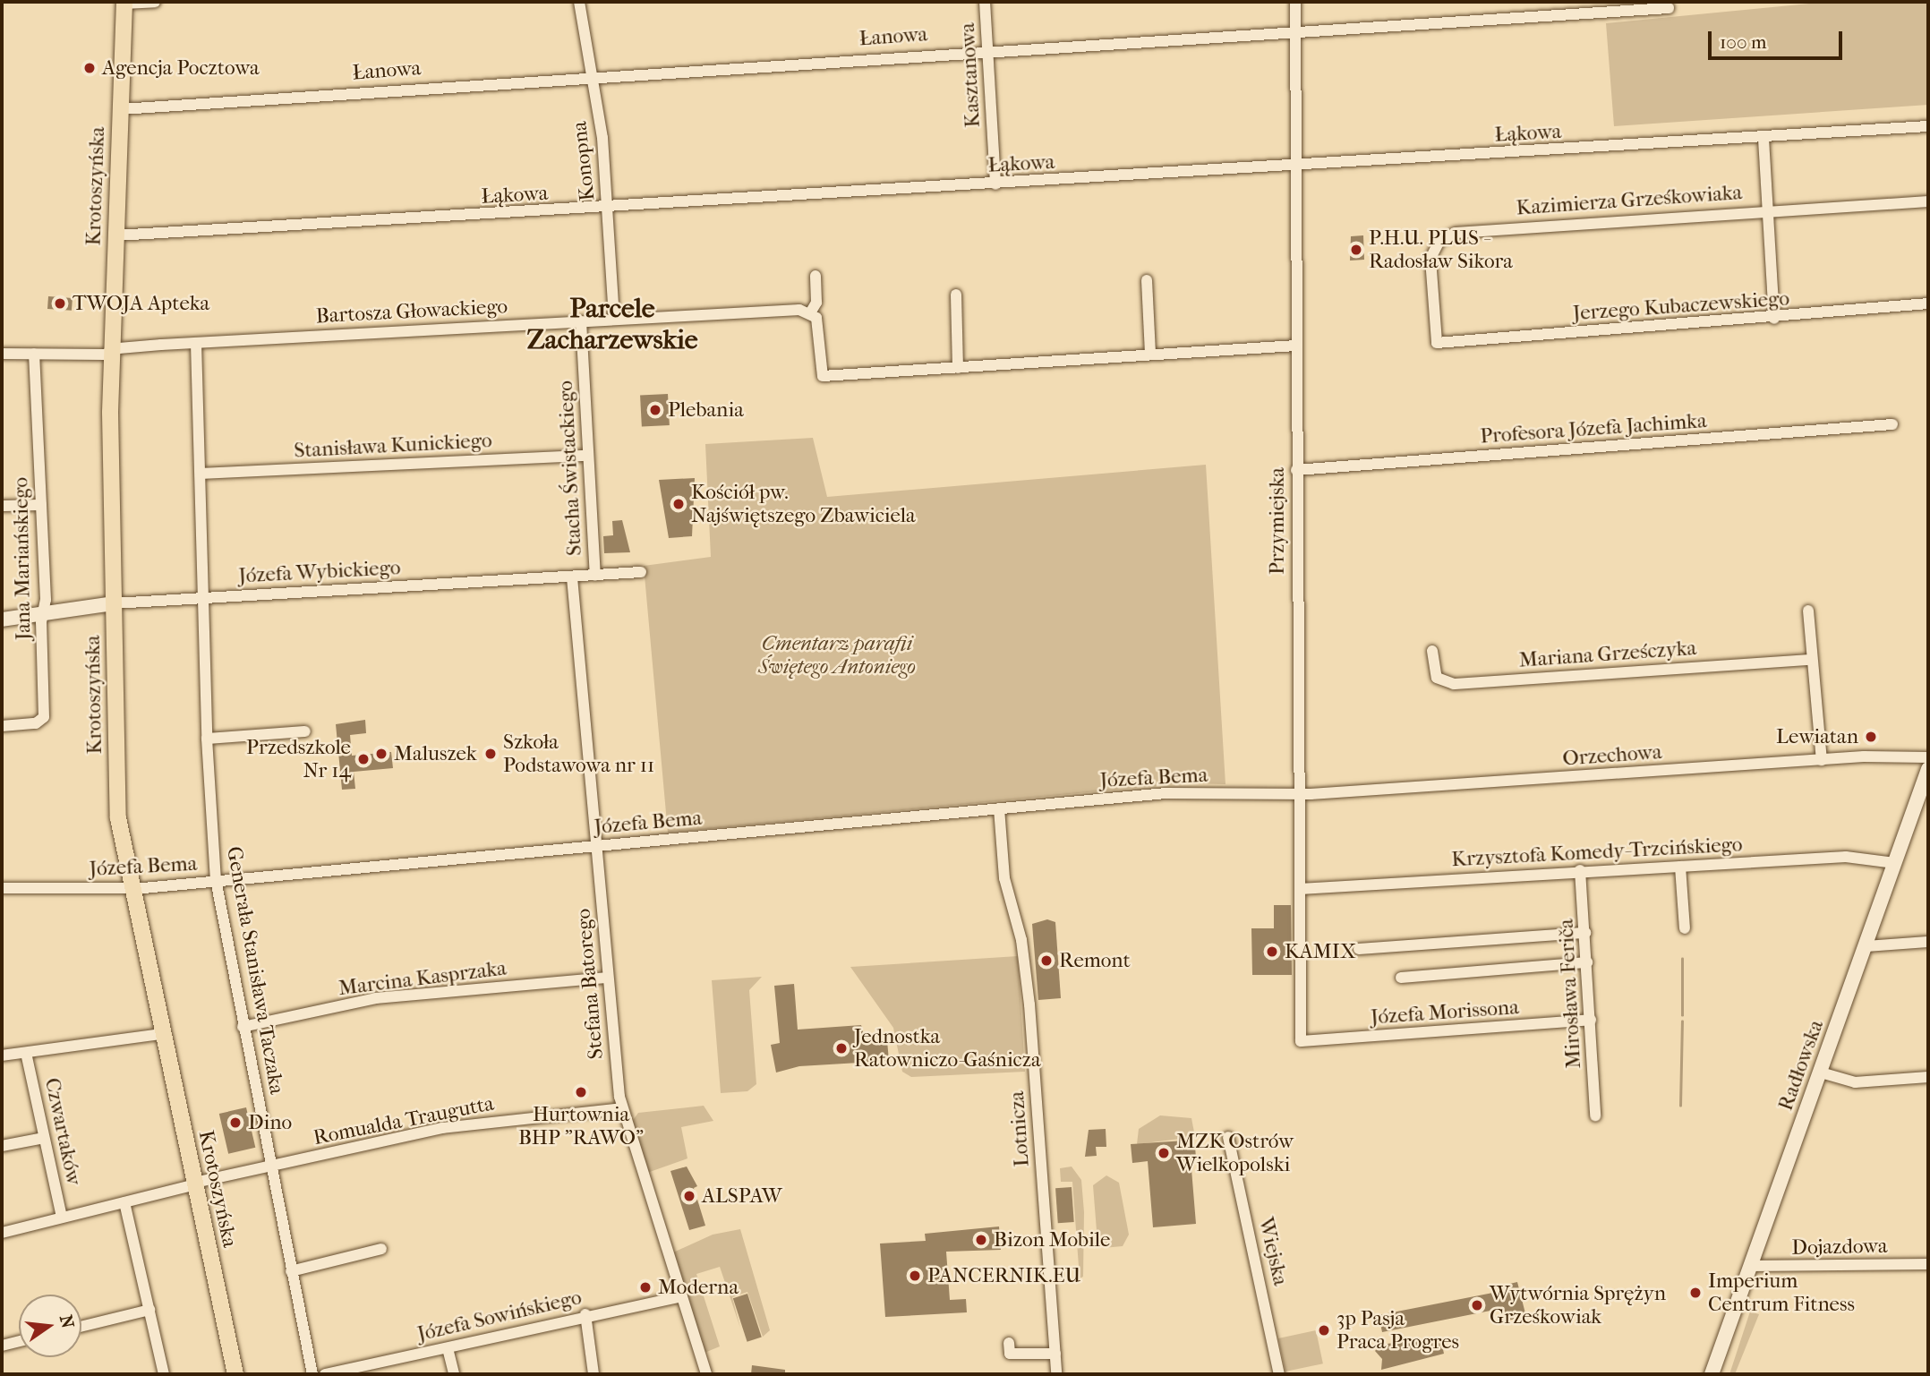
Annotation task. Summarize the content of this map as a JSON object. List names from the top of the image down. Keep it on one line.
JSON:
{"streets":{"main road":["Krotoszyńska"],"street":["Łanowa","Kasztanowa","Łąkowa","Konopna","Kazimierza Grześkowiaka","Jerzego Kubaczewskiego","Bartosza Głowackiego","Profesora Józefa Jachimka","Stanisława Kunickiego","Stacha Świstackiego","Przymiejska","Jana Mariańskiego","Józefa Wybickiego","Mariana Grześczyka","Orzechowa","Józefa Bema","Krzysztofa Komedy-Trzcińskiego","Generała Stanisława Taczaka","Marcina Kasprzaka","Stefana Batorego","Mirosława Feriča","Józefa Morissona","Radłowska","Romualda Traugutta","Lotnicza","Czwartaków","Dojazdowa","Wiejska","Józefa Sowińskiego"]},"crossings":[["Łanowa","Kasztanowa"],["Łanowa","Konopna"],["Łanowa","Krotoszyńska"],["Łanowa","Przymiejska"],["Kasztanowa","Łąkowa"],["Łąkowa","Konopna"],["Łąkowa","Krotoszyńska"],["Łąkowa","Przymiejska"],["Konopna","Bartosza Głowackiego"],["Krotoszyńska","Bartosza Głowackiego"],["Krotoszyńska","Józefa Wybickiego"],["Krotoszyńska","Józefa Bema"],["Krotoszyńska","Romualda Traugutta"],["Kazimierza Grześkowiaka","Jerzego Kubaczewskiego"],["Bartosza Głowackiego","Stacha Świstackiego"],["Bartosza Głowackiego","Jana Mariańskiego"],["Bartosza Głowackiego","Generała Stanisława Taczaka"],["Profesora Józefa Jachimka","Przymiejska"],["Stanisława Kunickiego","Stacha Świstackiego"],["Stanisława Kunickiego","Generała Stanisława Taczaka"],["Stacha Świstackiego","Józefa Wybickiego"],["Przymiejska","Orzechowa"],["Przymiejska","Józefa Bema"],["Przymiejska","Krzysztofa Komedy-Trzcińskiego"],["Przymiejska","Józefa Morissona"],["Jana Mariańskiego","Józefa Wybickiego"],["Józefa Wybickiego","Generała Stanisława Taczaka"],["Józefa Wybickiego","Stefana Batorego"],["Orzechowa","Józefa Bema"],["Józefa Bema","Generała Stanisława Taczaka"],["Józefa Bema","Stefana Batorego"],["Józefa Bema","Lotnicza"],["Krzysztofa Komedy-Trzcińskiego","Mirosława Feriča"],["Krzysztofa Komedy-Trzcińskiego","Radłowska"],["Generała Stanisława Taczaka","Marcina Kasprzaka"],["Generała Stanisława Taczaka","Romualda Traugutta"],["Marcina Kasprzaka","Stefana Batorego"],["Stefana Batorego","Romualda Traugutta"],["Stefana Batorego","Józefa Sowińskiego"],["Mirosława Feriča","Józefa Morissona"],["Radłowska","Dojazdowa"],["Romualda Traugutta","Czwartaków"]],"districts":["Parcele Zacharzewskie"],"parks":["Cmentarz parafii Świętego Antoniego"],"places":["Agencja Pocztowa","P.H.U. PLUS - Radosław Sikora","TWOJA Apteka","Plebania","Kościół pw. Najświętszego Zbawiciela","Lewiatan","Maluszek","Szkoła Podstawowa nr 11","Przedszkole Nr 14","KAMIX","Remont","Jednostka Ratowniczo-Gaśnicza","Hurtownia BHP \"RAWO\"","Dino","MZK Ostrów Wielkopolski","ALSPAW","Bizon Mobile","PANCERNIK.EU","Moderna","Imperium Centrum Fitness","Wytwórnia Sprężyn Grześkowiak","3p Pasja Praca Progres"],"scale_bar":"100 m","north":"right"}
